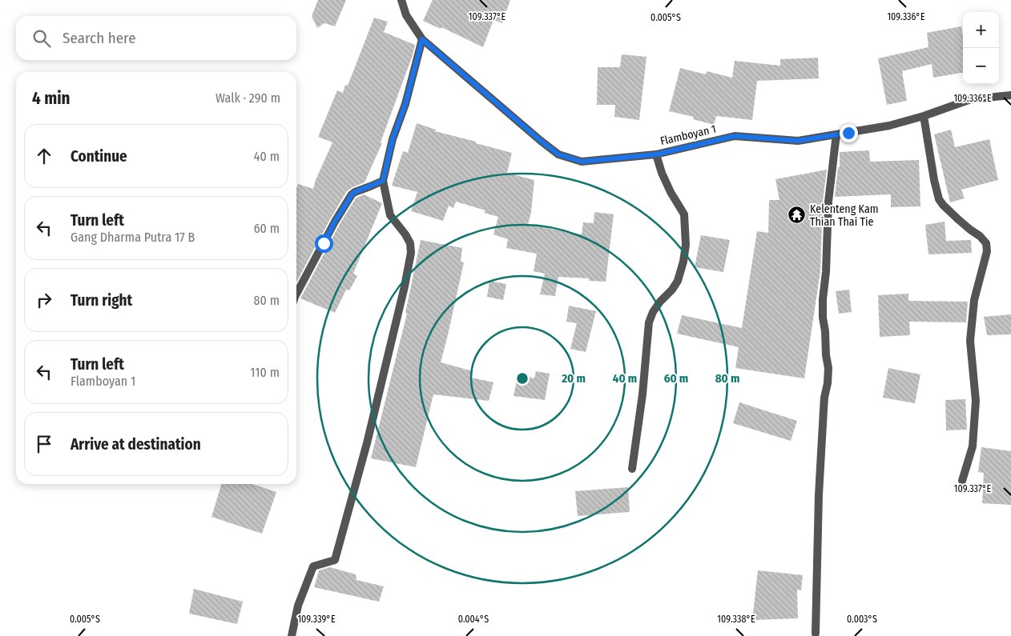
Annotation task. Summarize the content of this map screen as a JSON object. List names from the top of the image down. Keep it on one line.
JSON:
{"streets":{"street":["Flamboyan 1"]},"places":{"temple":["Kelenteng Kam Thian Thai Tie"]},"page":{"map_buttons":["+","−"],"search":"Search here","heading":["4 min","Walk · 290 m"],"list":[["Continue","40 m"],["Turn left","Gang Dharma Putra 17 B","60 m"],["Turn right","80 m"],["Turn left","Flamboyan 1","110 m"],"Arrive at destination"]},"coordinates":["109.336°E","109.337°E","0.005°S","0.004°S","0.003°S","109.339°E","109.338°E"],"rings":["20 m","40 m","60 m","80 m"]}
